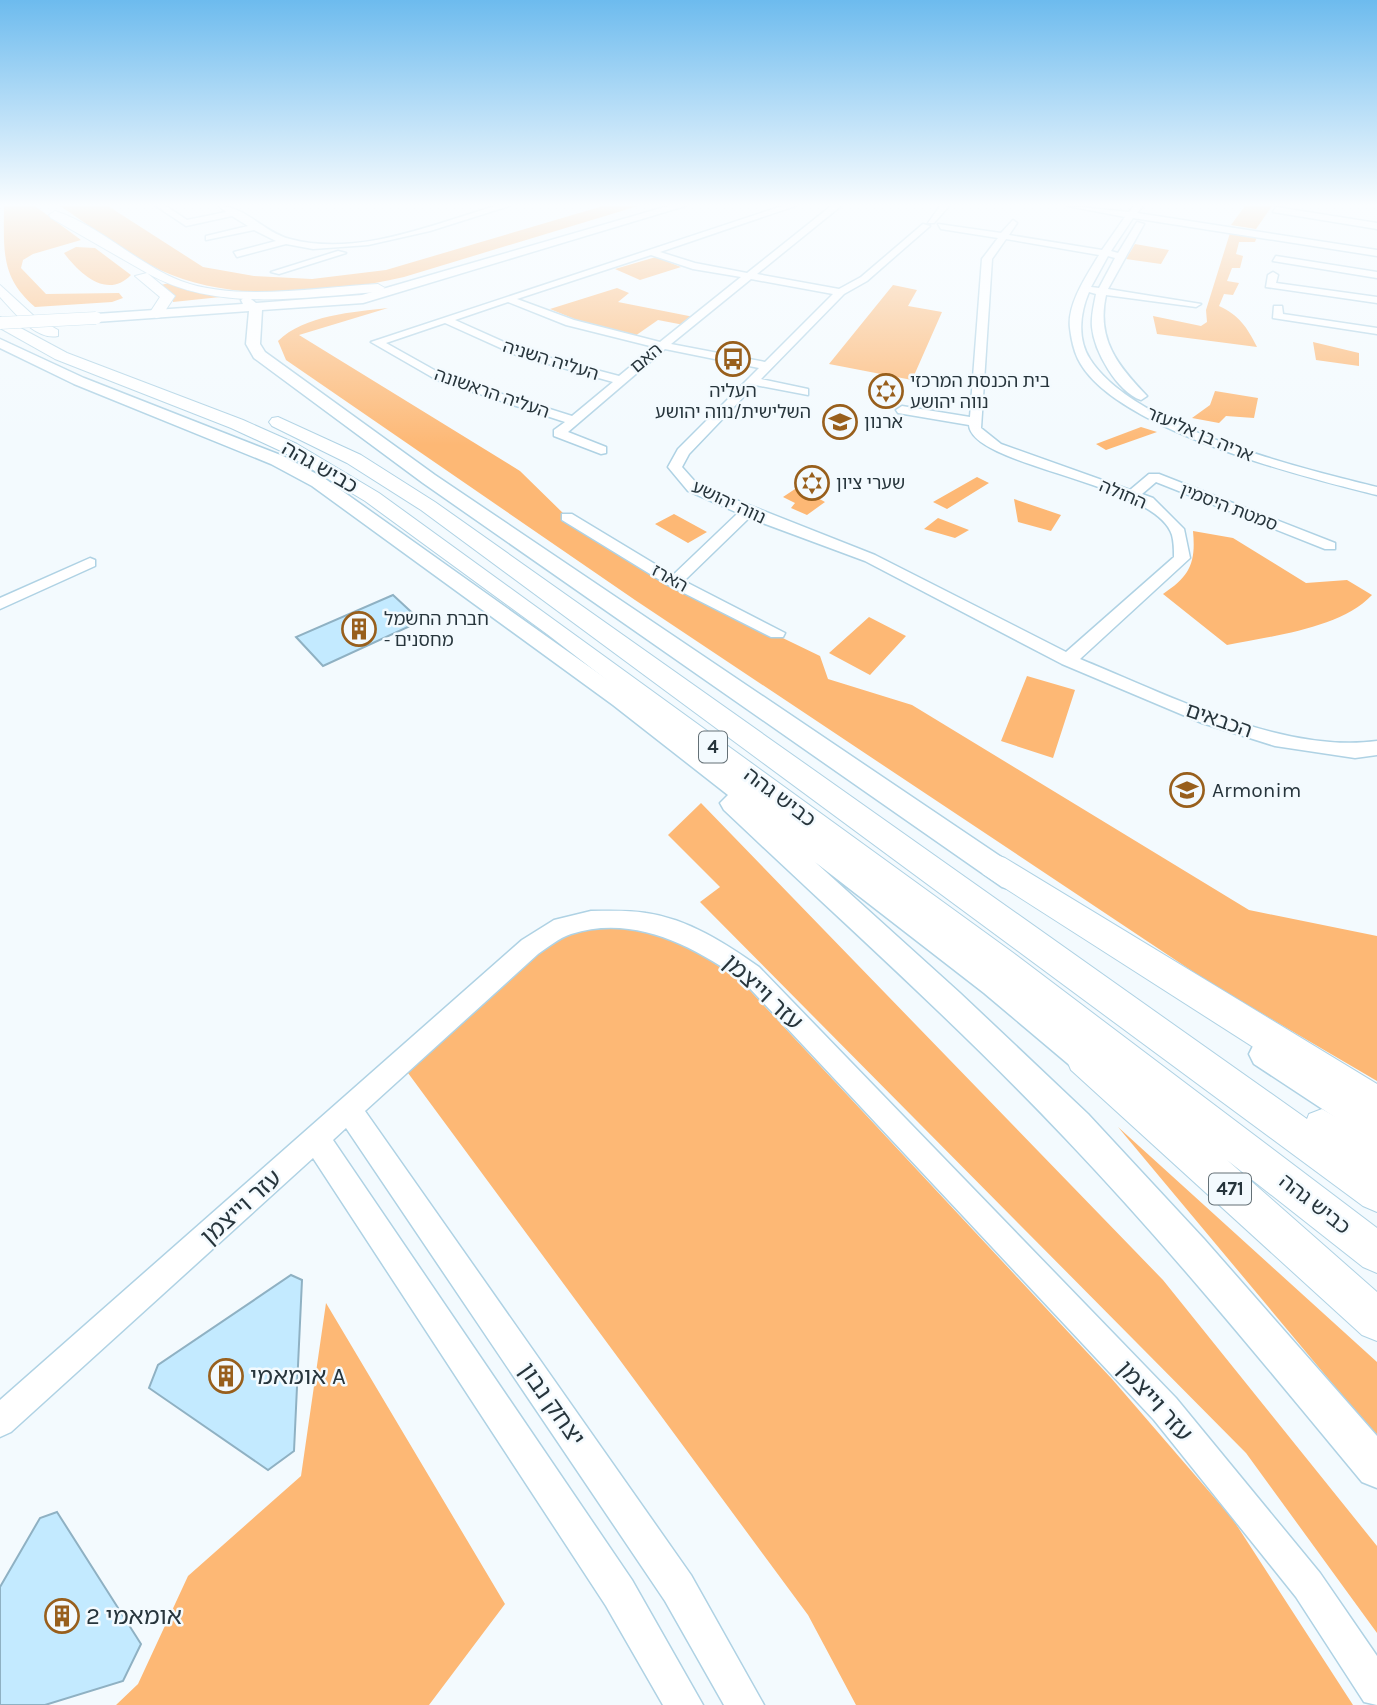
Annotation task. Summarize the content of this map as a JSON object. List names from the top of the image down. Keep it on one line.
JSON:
{"streets":{"highway":["כביש גהה","4","471"],"street":["האם","העליה השניה","העליה הראשונה","אריה בן אליעזר","החולה","נווה יהושע","סמטת היסמין","הארז","הכבאים","עזר וייצמן","יצחק נבון"]},"crossings":[["האם","העליה השניה"],["האם","העליה הראשונה"],["העליה השניה","העליה הראשונה"],["החולה","נווה יהושע"],["החולה","סמטת היסמין"],["החולה","הכבאים"],["נווה יהושע","הכבאים"],["עזר וייצמן","יצחק נבון"]],"places":{"bus stop":["העליה השלישית/נווה יהושע"],"synagogue":["בית הכנסת המרכזי נווה יהושע","שערי ציון"],"school or university":["ארנון","Armonim"],"building":["חברת החשמל - מחסנים","אומאמי A","אומאמי 2"]}}
